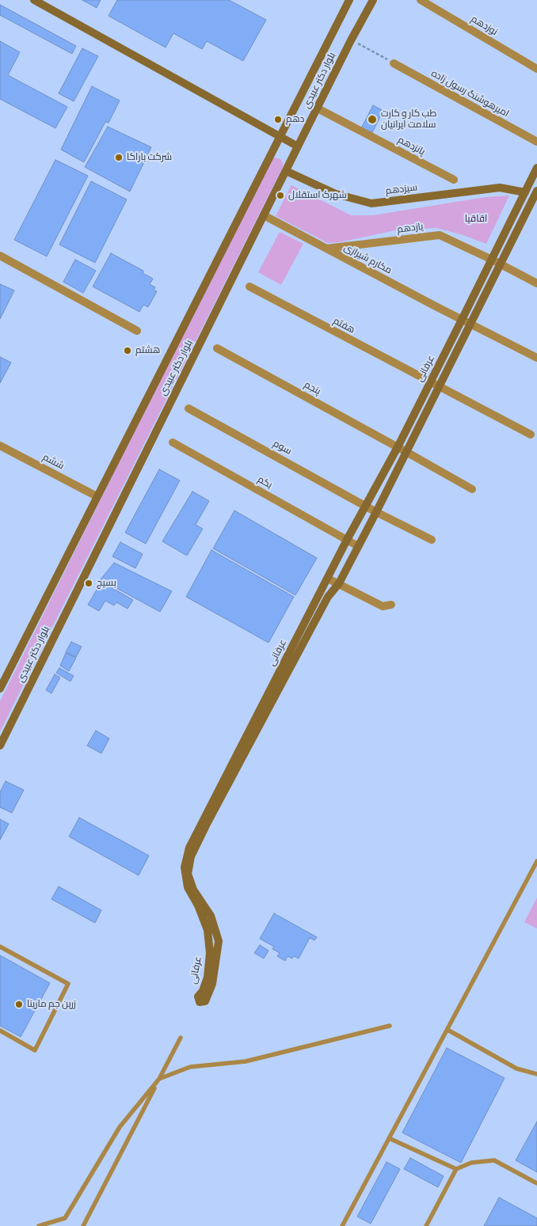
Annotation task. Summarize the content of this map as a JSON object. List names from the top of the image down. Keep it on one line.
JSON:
{"streets":{"street":["نوزدهم","بلوار دکتر عبیدی","امیرهوشنگ رسول زاده","پانزدهم","سیزدهم","یازدهم","مکارم شیرازی","هفتم","عرفانی","پنجم","سوم","ششم","یکم"]},"crossings":[["بلوار دکتر عبیدی","پانزدهم"],["بلوار دکتر عبیدی","سیزدهم"],["بلوار دکتر عبیدی","مکارم شیرازی"],["بلوار دکتر عبیدی","ششم"],["سیزدهم","عرفانی"],["یازدهم","مکارم شیرازی"],["یازدهم","عرفانی"],["مکارم شیرازی","عرفانی"],["هفتم","عرفانی"],["عرفانی","پنجم"],["عرفانی","سوم"],["عرفانی","یکم"]],"parks":["اقاقیا"],"places":["دهم","طب کار و کارت سلامت ایرانیان","شرکت باراکا","شهرک استقلال","هشتم","بسیج","زرین جم مارینا"]}
